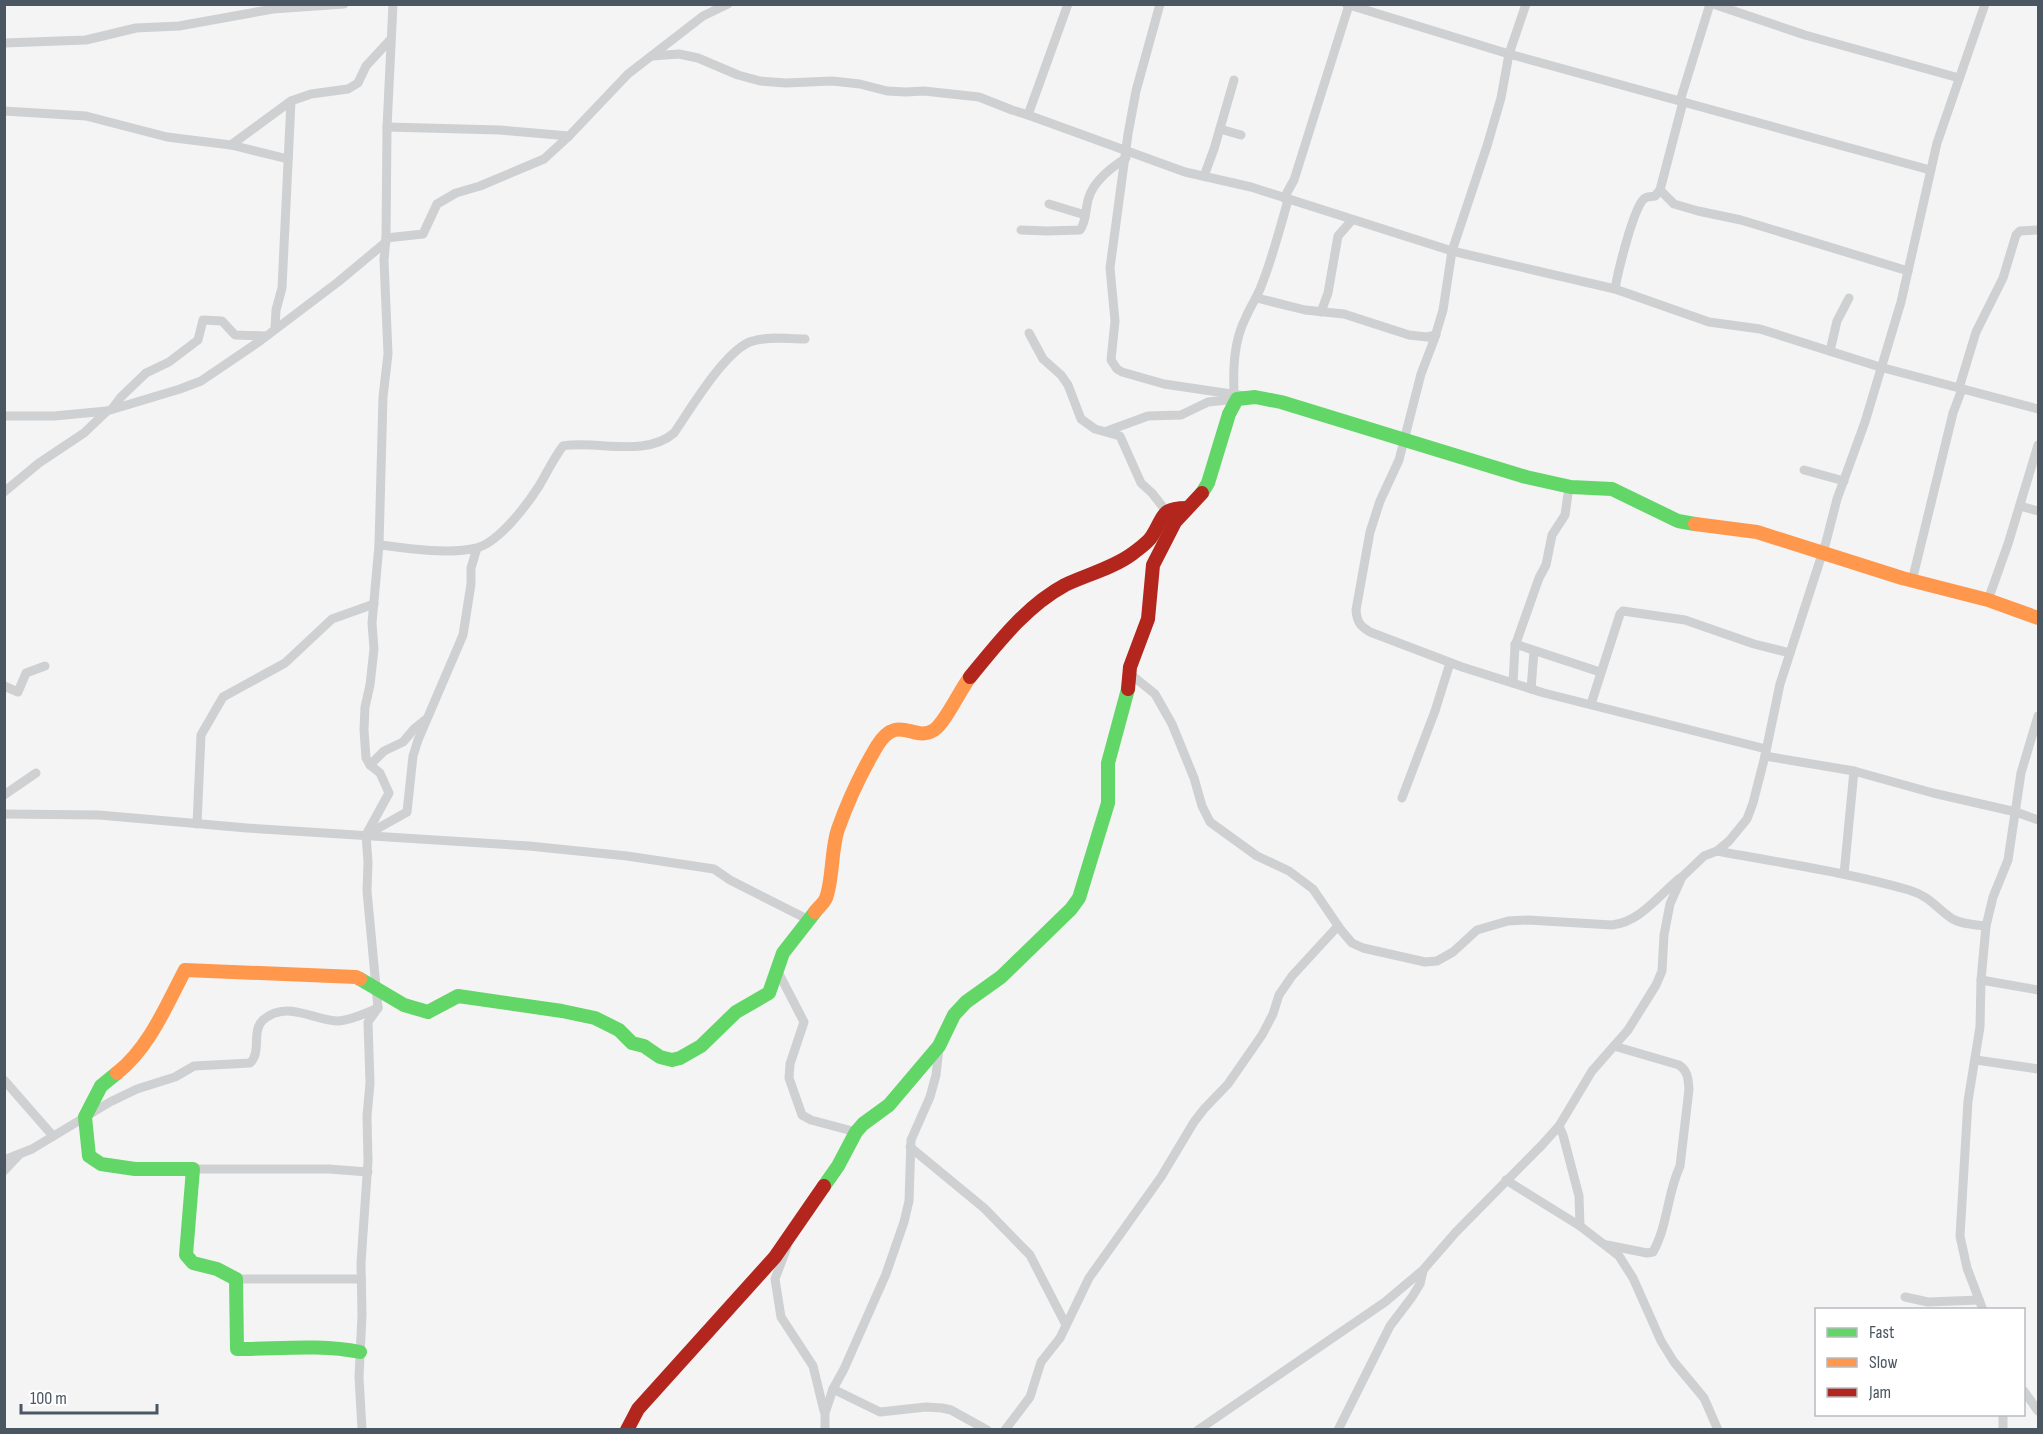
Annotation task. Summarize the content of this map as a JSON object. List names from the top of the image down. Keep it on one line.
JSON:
{"legend":["Fast","Slow","Jam"],"scale_bar":"100 m"}
